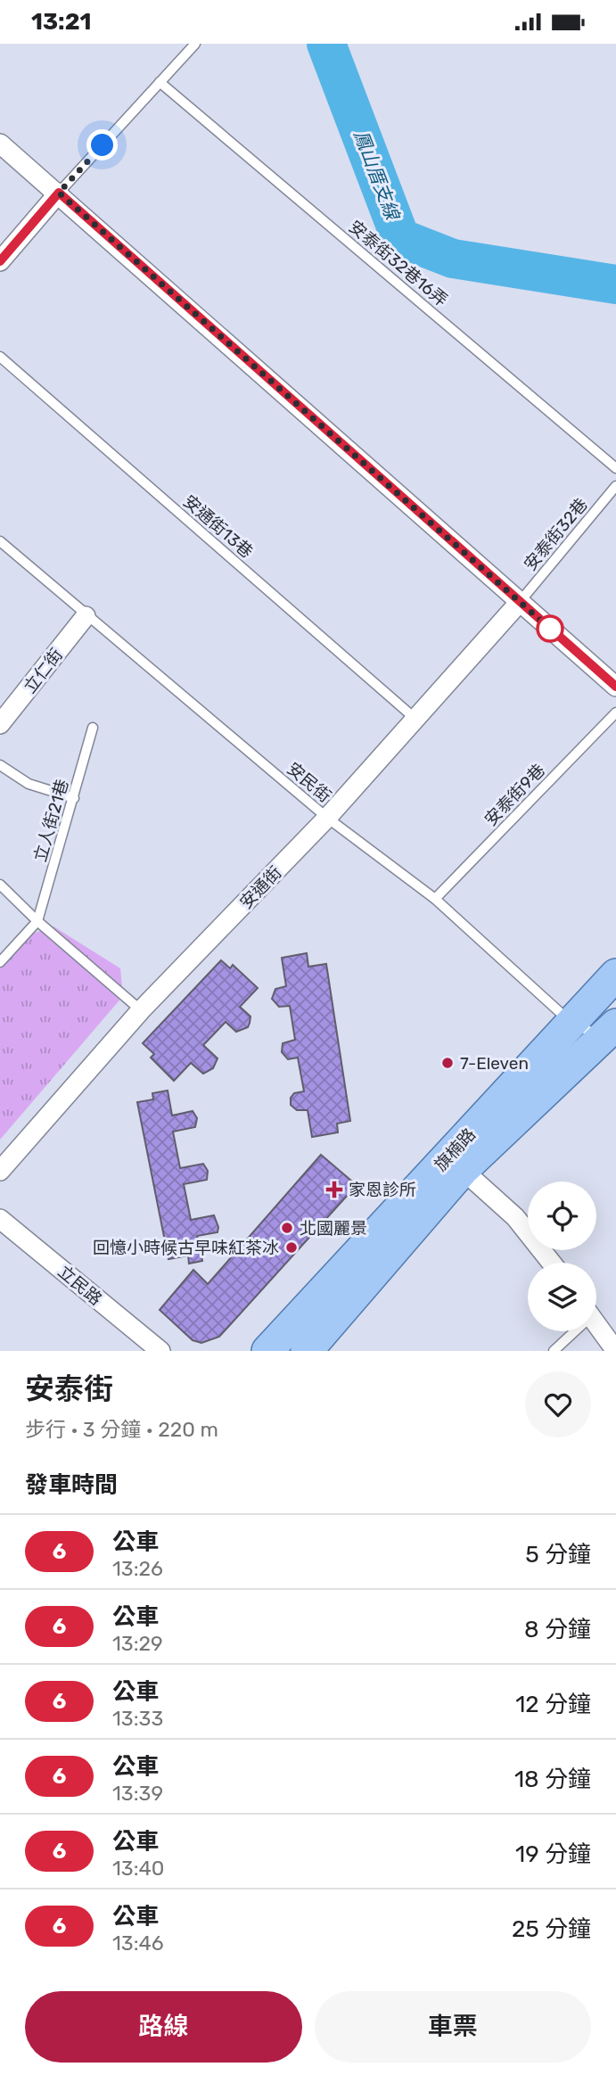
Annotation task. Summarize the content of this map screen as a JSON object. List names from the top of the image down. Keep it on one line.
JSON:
{"streets":{"main road":["旗楠路"],"street":["立仁街","安通街","立民路"],"lane":["安泰街32巷16弄","安通街13巷","安泰街32巷","安民街","安泰街9巷","立人街21巷"]},"crossings":[["安通街13巷","安通街"],["安泰街32巷","安通街"],["立仁街","安民街"],["安民街","安泰街9巷"],["安民街","安通街"],["安民街","旗楠路"]],"water":["鳳山厝支線"],"places":{"other":["7-Eleven","北國麗景","回憶小時候古早味紅茶冰"],"health":["家恩診所"]},"lines":["bus line 6"],"page":{"status":"13:21","heading":[["安泰街","步行 · 3 分鐘 · 220 m"],"發車時間"],"list":[{"mark":"6","name":"公車","note":"13:26","value":"5 分鐘"},{"mark":"6","name":"公車","note":"13:29","value":"8 分鐘"},{"mark":"6","name":"公車","note":"13:33","value":"12 分鐘"},{"mark":"6","name":"公車","note":"13:39","value":"18 分鐘"},{"mark":"6","name":"公車","note":"13:40","value":"19 分鐘"},{"mark":"6","name":"公車","note":"13:46","value":"25 分鐘"}],"buttons":["路線","車票"]}}
